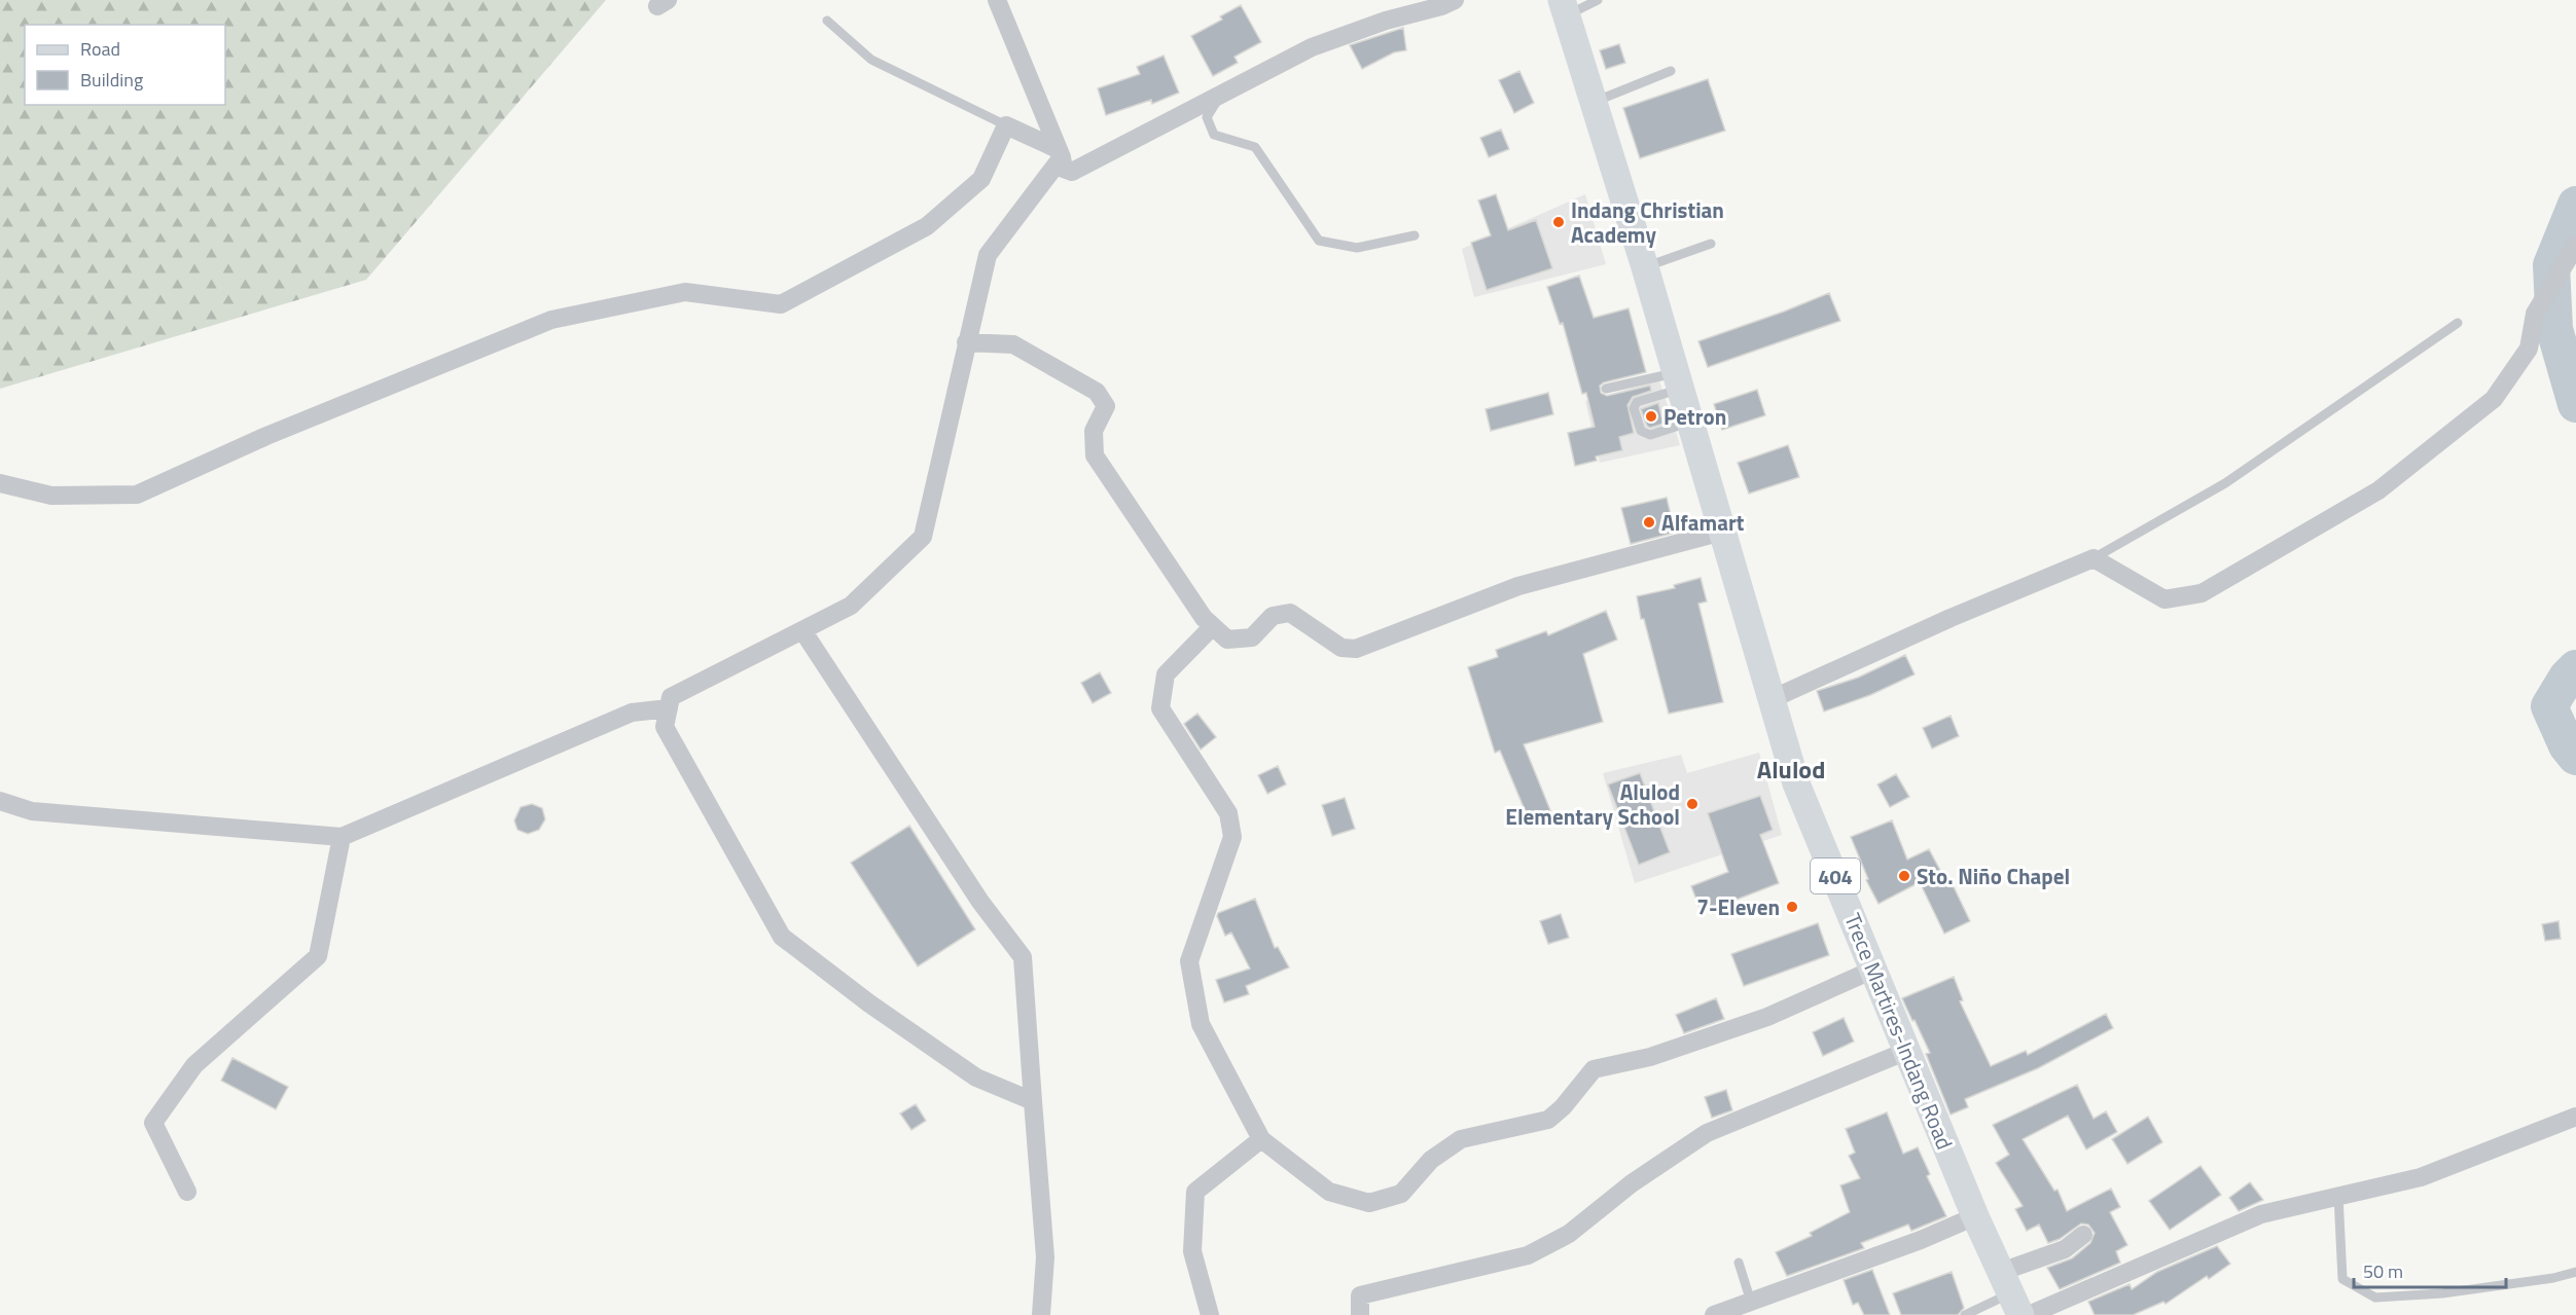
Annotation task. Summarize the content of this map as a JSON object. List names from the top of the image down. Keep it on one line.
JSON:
{"streets":{"main road":["404","Trece Martires-Indang Road"]},"districts":["Alulod"],"places":["Indang Christian Academy","Petron","Alfamart","Alulod Elementary School","Sto. Niño Chapel","7-Eleven"],"legend":["Road","Building"],"scale_bar":"50 m"}
